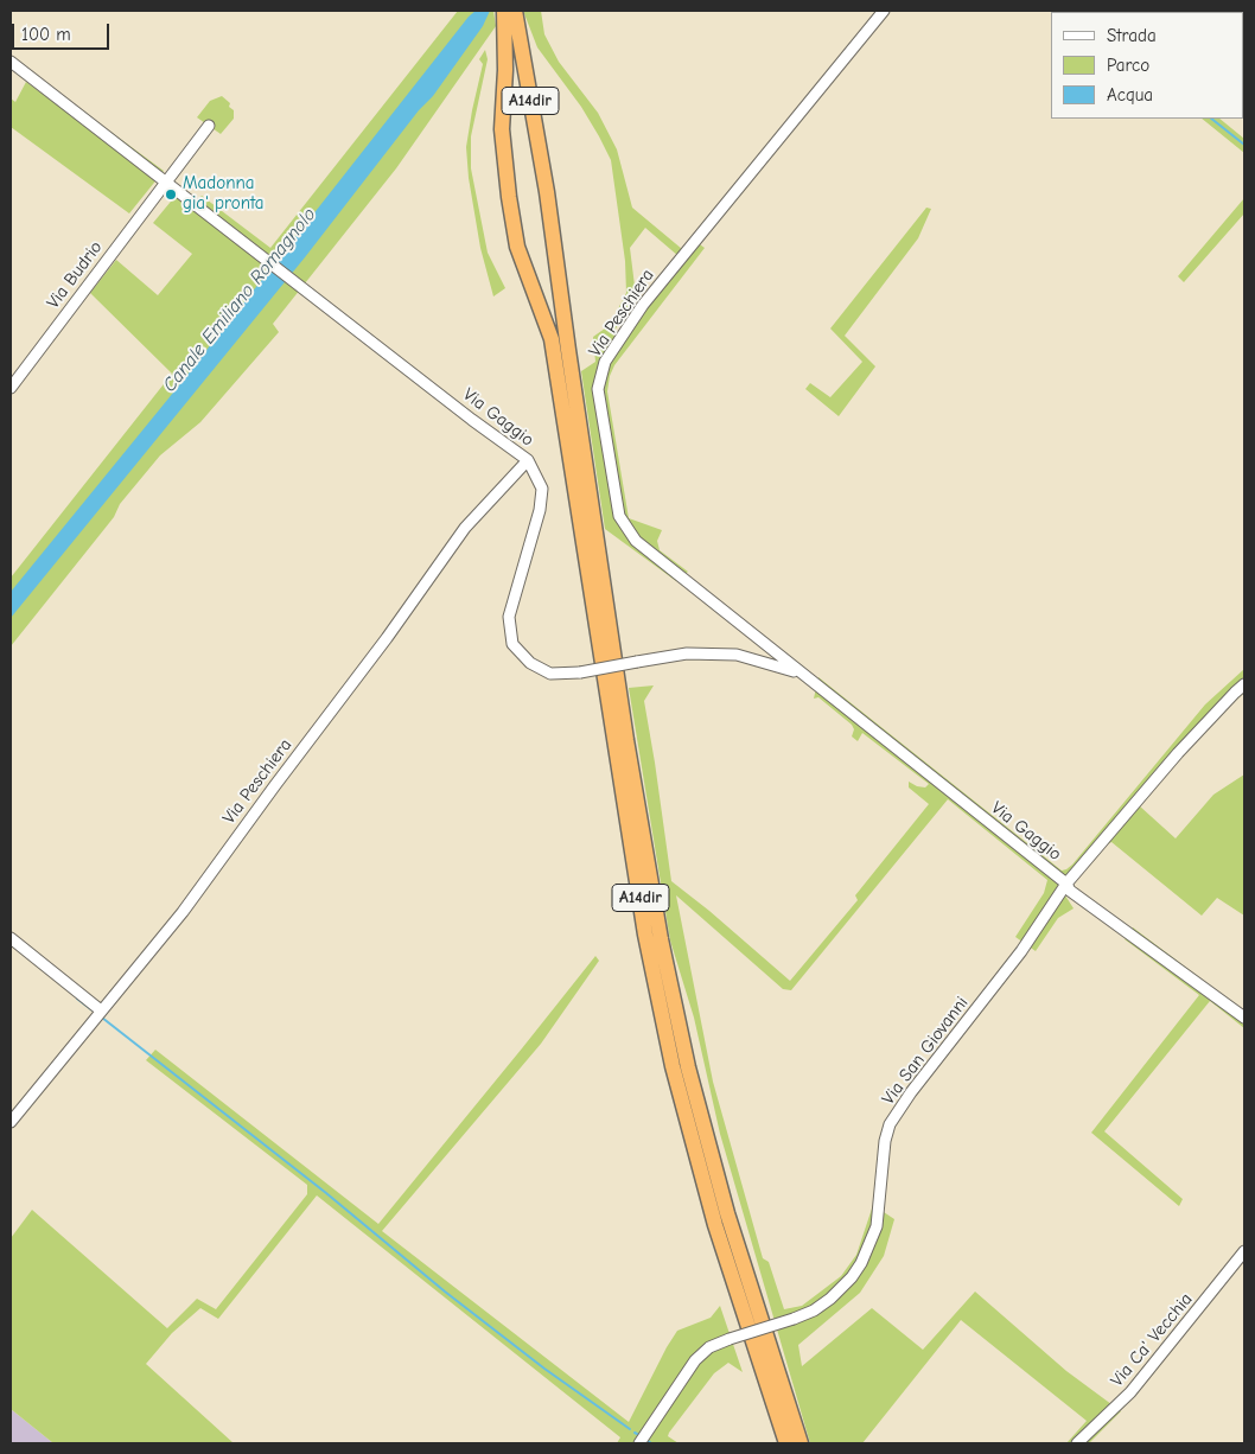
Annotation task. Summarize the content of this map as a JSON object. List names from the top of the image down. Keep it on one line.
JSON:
{"streets":{"highway":["A14dir"],"street":["Via Budrio","Via Peschiera","Via Gaggio","Via San Giovanni","Via Ca' Vecchia"]},"crossings":[["Via Budrio","Via Gaggio"],["Via Peschiera","Via Gaggio"],["Via Gaggio","Via San Giovanni"]],"water":["Canale Emiliano Romagnolo"],"places":["Madonna gia' pronta"],"legend":["Strada","Parco","Acqua"],"scale_bar":"100 m"}
